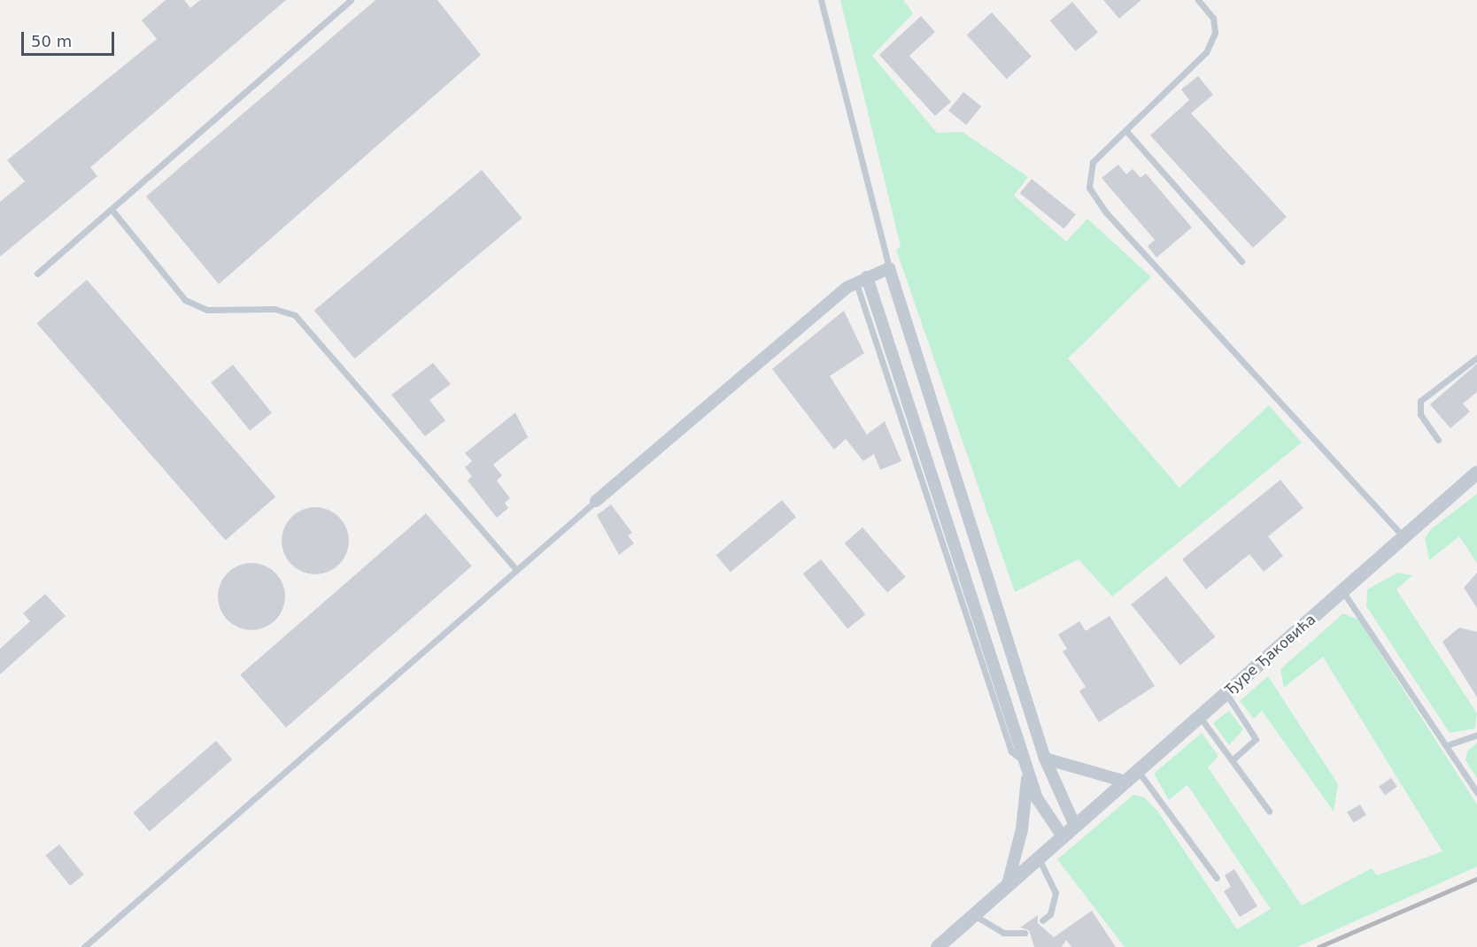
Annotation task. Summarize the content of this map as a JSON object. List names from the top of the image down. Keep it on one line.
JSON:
{"streets":{"street":["Ђуре Ђаковића"]},"scale_bar":"50 m"}
